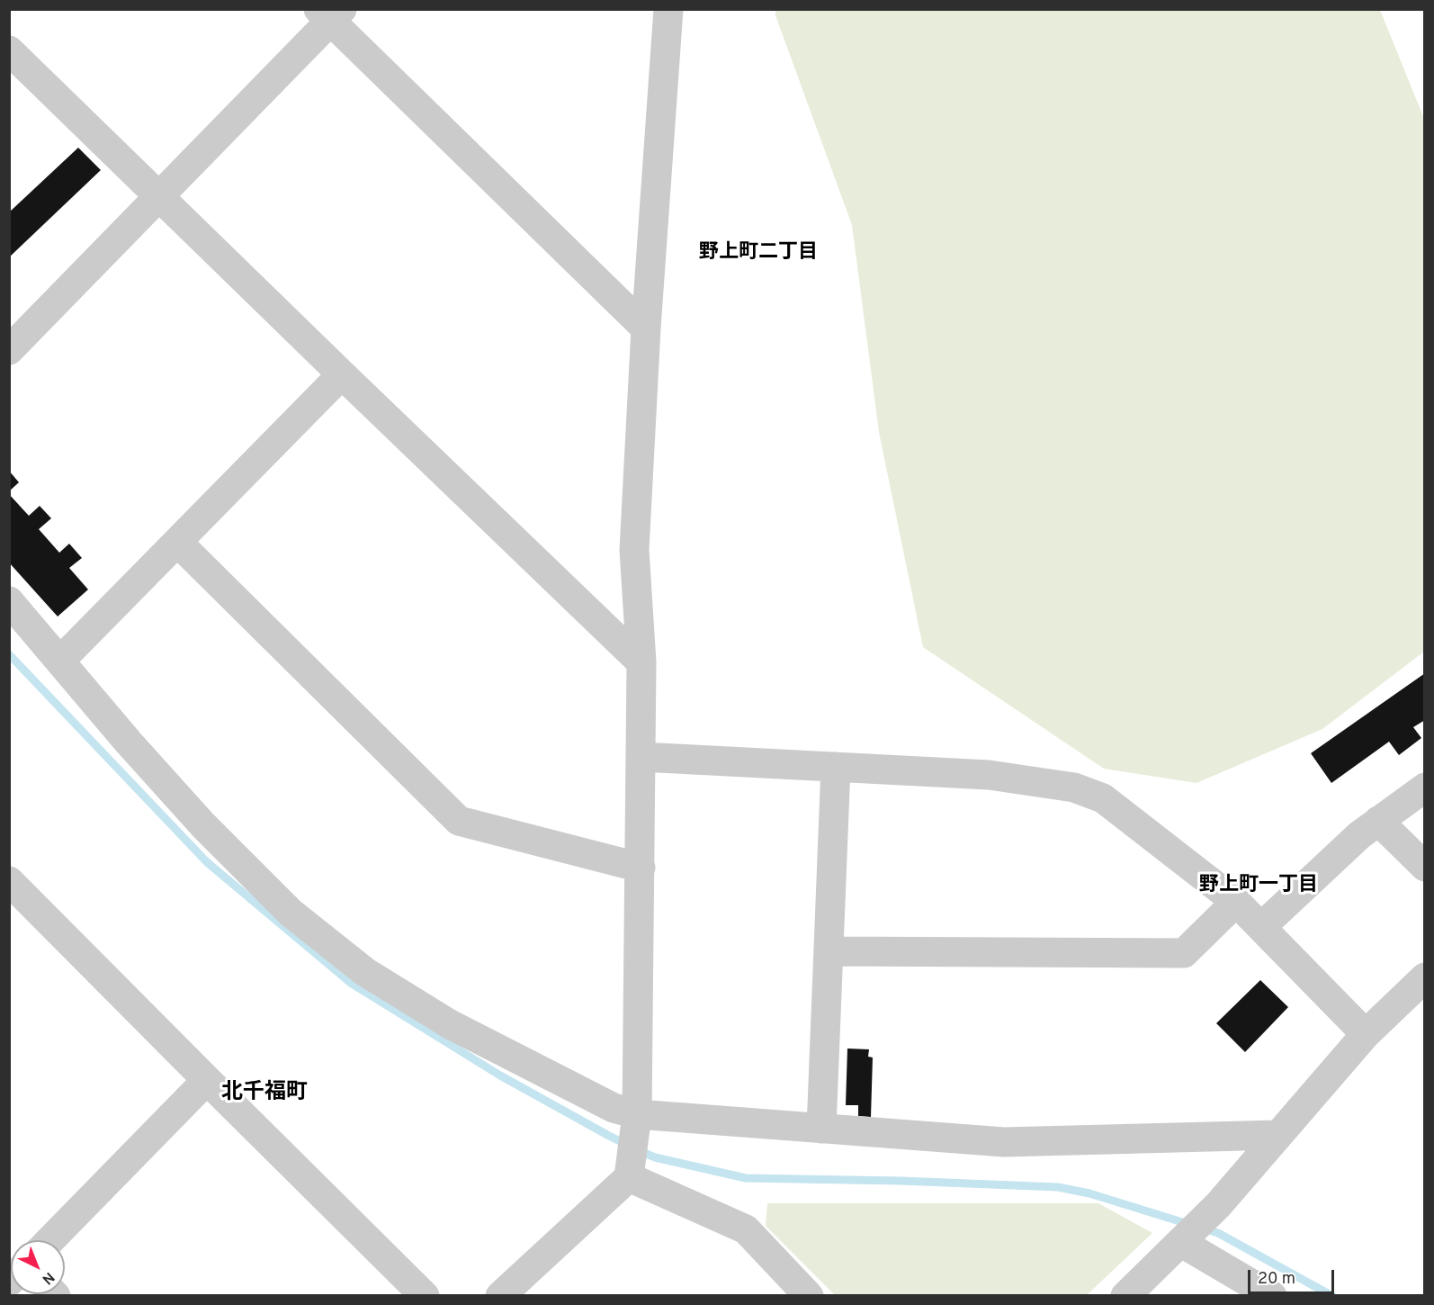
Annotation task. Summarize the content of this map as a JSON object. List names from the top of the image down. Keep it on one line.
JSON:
{"districts":["野上町二丁目","野上町一丁目","北千福町"],"scale_bar":"20 m","north":"bottom right"}
